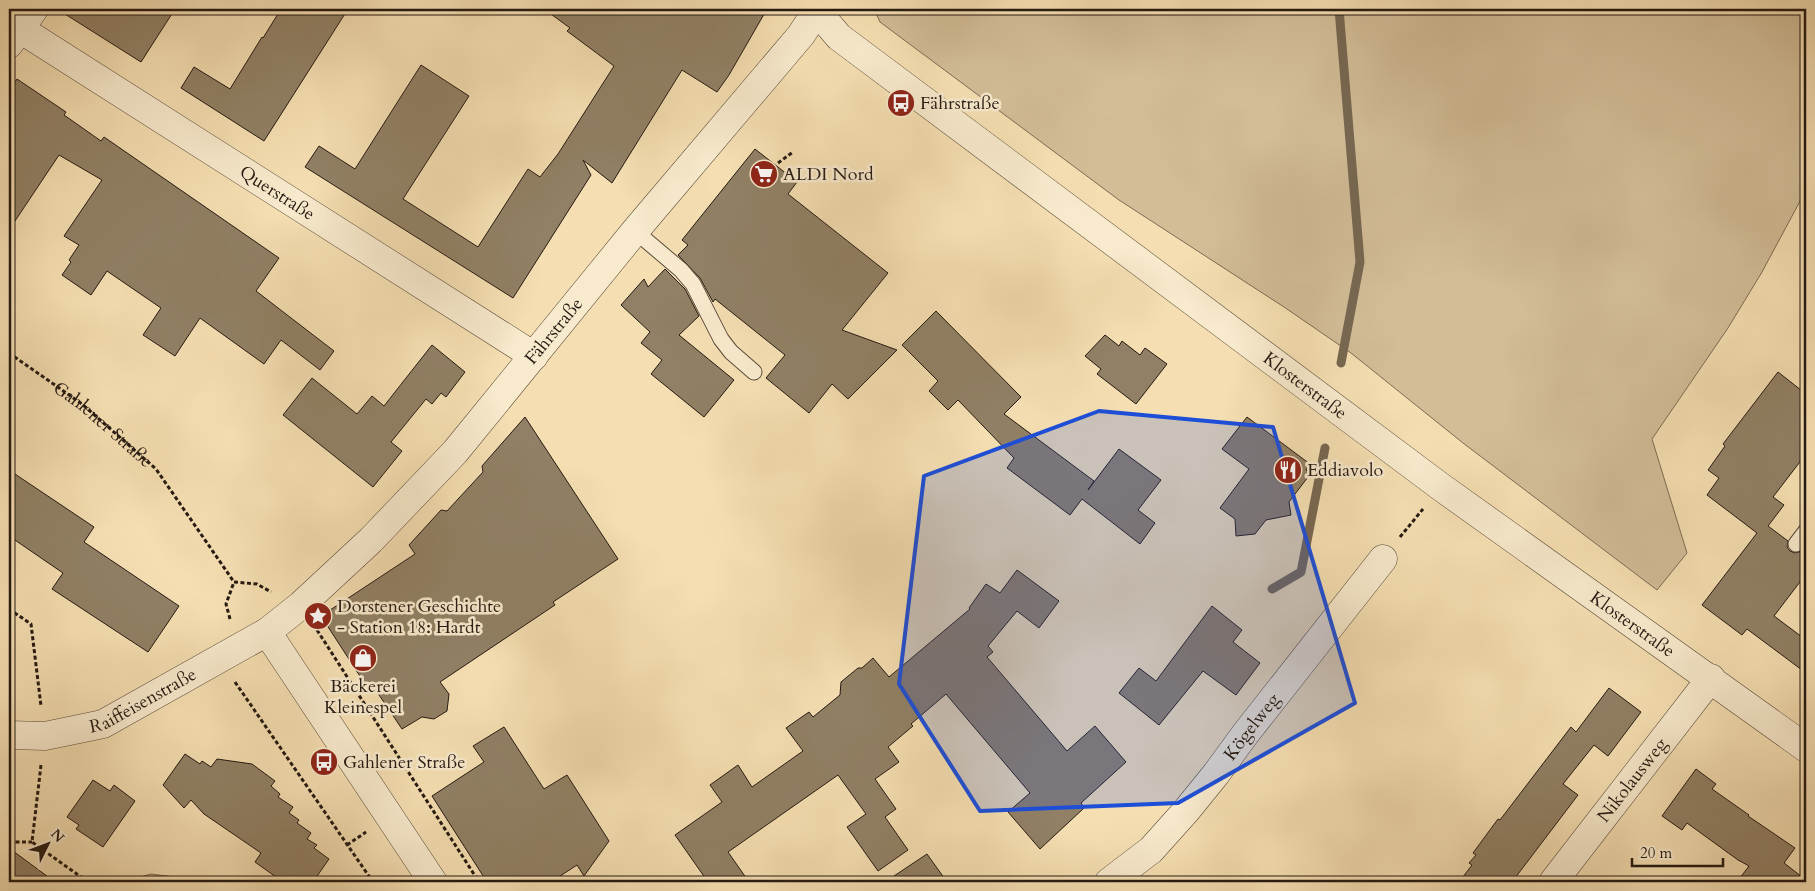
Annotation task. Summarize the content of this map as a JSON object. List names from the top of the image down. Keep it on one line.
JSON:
{"streets":{"street":["Querstraße","Fährstraße","Klosterstraße","Raiffeisenstraße","Kögelweg","Nikolausweg"],"path":["Gahlener Straße"]},"crossings":[["Querstraße","Fährstraße"],["Fährstraße","Klosterstraße"],["Fährstraße","Raiffeisenstraße"],["Klosterstraße","Nikolausweg"]],"places":{"bus stop":["Fährstraße","Gahlener Straße"],"supermarket":["ALDI Nord"],"restaurant":["Eddiavolo"],"place":["Dorstener Geschichte - Station 18: Hardt"],"shop":["Bäckerei Kleinespel"]},"scale_bar":"20 m","north":"top right"}
